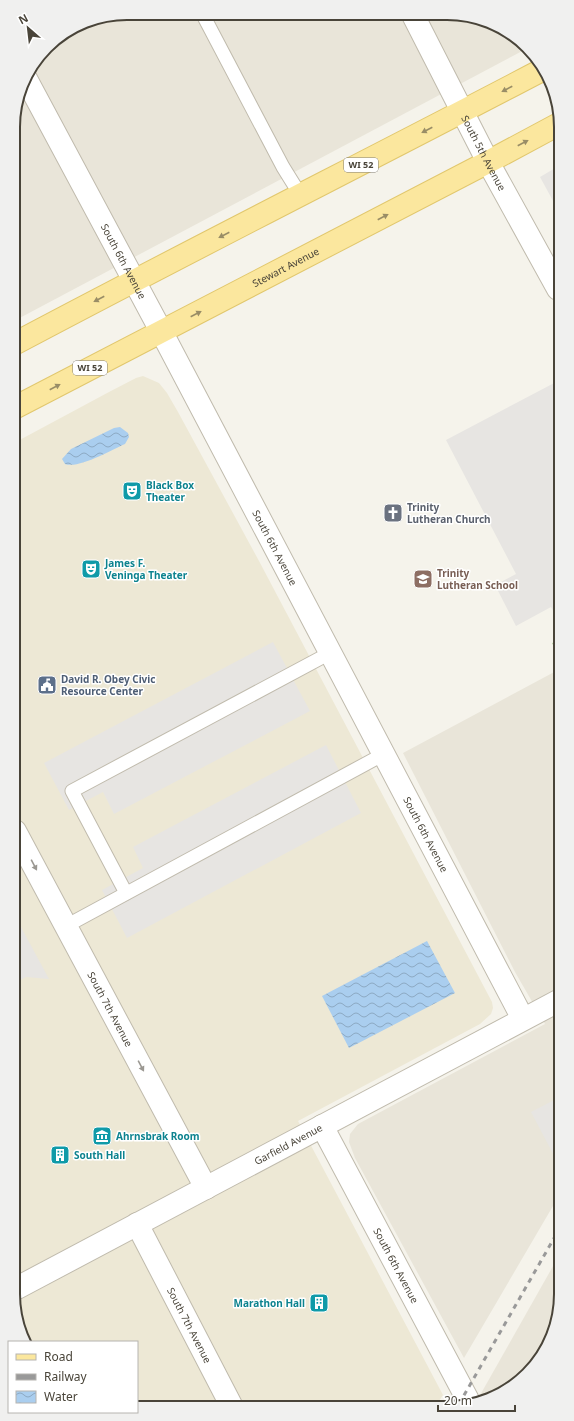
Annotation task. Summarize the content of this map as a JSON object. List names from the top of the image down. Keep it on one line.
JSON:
{"streets":{"main road":["WI 52","Stewart Avenue"],"street":["South 5th Avenue","South 6th Avenue","South 7th Avenue","Garfield Avenue"]},"crossings":[["South 5th Avenue","WI 52"],["South 5th Avenue","Stewart Avenue"],["WI 52","South 6th Avenue"],["South 6th Avenue","Stewart Avenue"],["South 6th Avenue","Garfield Avenue"],["South 7th Avenue","Garfield Avenue"]],"one_way":["South 7th Avenue"],"places":{"theatre":["Black Box Theater","James F. Veninga Theater"],"church":["Trinity Lutheran Church"],"school or university":["Trinity Lutheran School"],"public building":["David R. Obey Civic Resource Center"],"museum":["Ahrnsbrak Room"],"building":["South Hall","Marathon Hall"]},"legend":["Road","Railway","Water"],"scale_bar":"20 m","north":"top left"}
